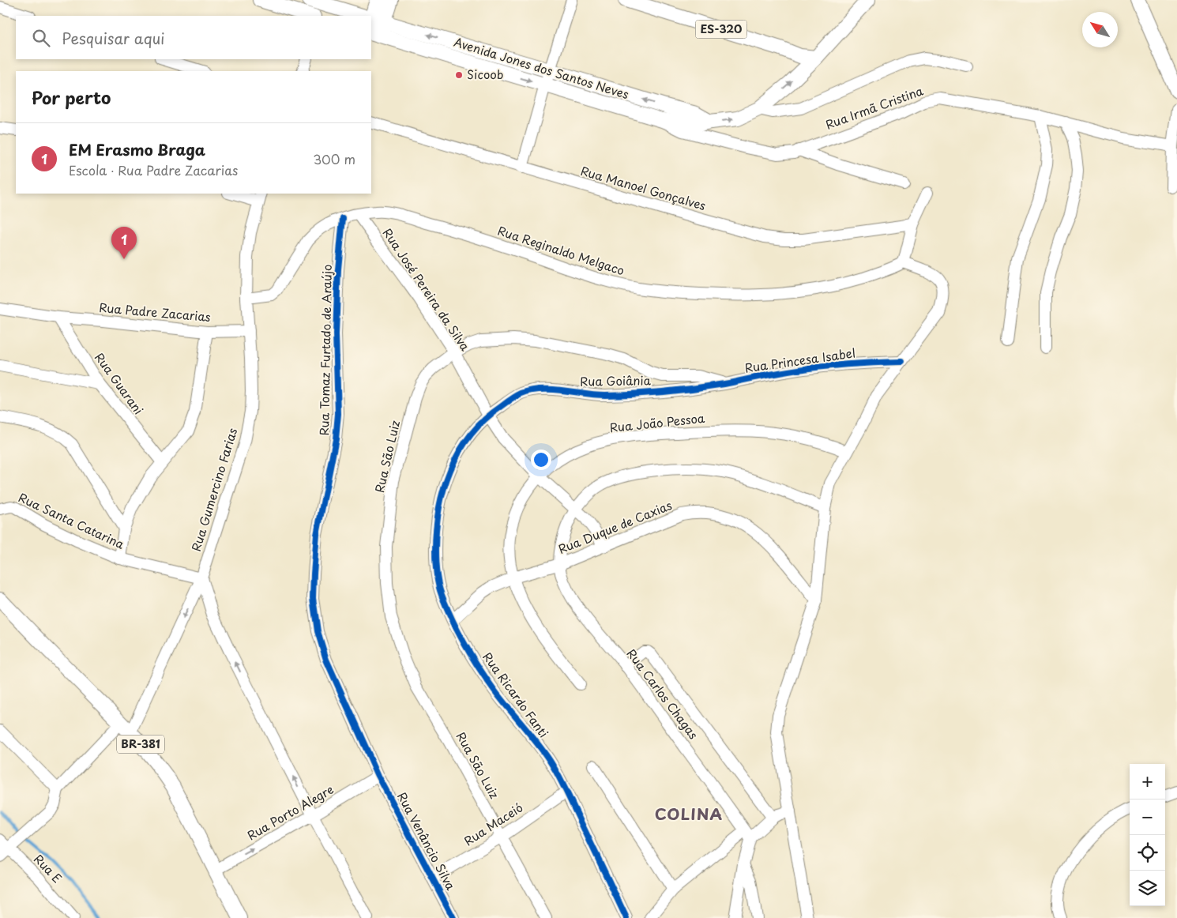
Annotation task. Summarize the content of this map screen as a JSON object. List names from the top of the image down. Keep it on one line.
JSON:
{"streets":{"main road":["ES-320","Avenida Jones dos Santos Neves","BR-381"],"street":["Rua Irmã Cristina","Rua Manoel Gonçalves","Rua Reginaldo Melgaco","Rua José Pereira da Silva","Rua Padre Zacarias","Rua Tomaz Furtado de Araújo","Rua Princesa Isabel","Rua Goiânia","Rua Guarani","Rua João Pessoa","Rua São Luiz","Rua Gumercino Farias","Rua Santa Catarina","Rua Duque de Caxias","Rua Carlos Chagas","Rua Ricardo Fanti","Rua Porto Alegre","Rua Maceió","Rua Venâncio Silva","Rua E"]},"crossings":[["ES-320","Avenida Jones dos Santos Neves"],["Avenida Jones dos Santos Neves","Rua Irmã Cristina"],["Rua Reginaldo Melgaco","Rua José Pereira da Silva"],["Rua Reginaldo Melgaco","Rua Tomaz Furtado de Araújo"],["Rua Reginaldo Melgaco","Rua Gumercino Farias"],["Rua José Pereira da Silva","Rua Goiânia"],["Rua José Pereira da Silva","Rua João Pessoa"],["Rua José Pereira da Silva","Rua São Luiz"],["Rua José Pereira da Silva","Rua Duque de Caxias"],["Rua José Pereira da Silva","Rua Ricardo Fanti"],["Rua Padre Zacarias","Rua Guarani"],["Rua Padre Zacarias","Rua Gumercino Farias"],["Rua Tomaz Furtado de Araújo","Rua Porto Alegre"],["Rua Tomaz Furtado de Araújo","Rua Venâncio Silva"],["Rua Princesa Isabel","Rua Goiânia"],["Rua Princesa Isabel","Rua São Luiz"],["Rua Goiânia","Rua São Luiz"],["Rua Goiânia","Rua Ricardo Fanti"],["Rua João Pessoa","Rua Duque de Caxias"],["Rua São Luiz","Rua Maceió"],["Rua Gumercino Farias","Rua Santa Catarina"],["Rua Gumercino Farias","BR-381"],["Rua Duque de Caxias","Rua Carlos Chagas"],["Rua Duque de Caxias","Rua Ricardo Fanti"],["Rua Ricardo Fanti","Rua Maceió"],["BR-381","Rua Porto Alegre"],["Rua Porto Alegre","Rua Venâncio Silva"],["Rua Maceió","Rua Venâncio Silva"]],"one_way":["Rua Porto Alegre"],"districts":["COLINA"],"places":["Sicoob"],"north":"top left","page":{"search":"Pesquisar aqui","heading":"Por perto","list":[{"mark":"1","name":"EM Erasmo Braga","note":"Escola · Rua Padre Zacarias","value":"300 m"}],"pins":"1","map_buttons":["+","−"]}}
